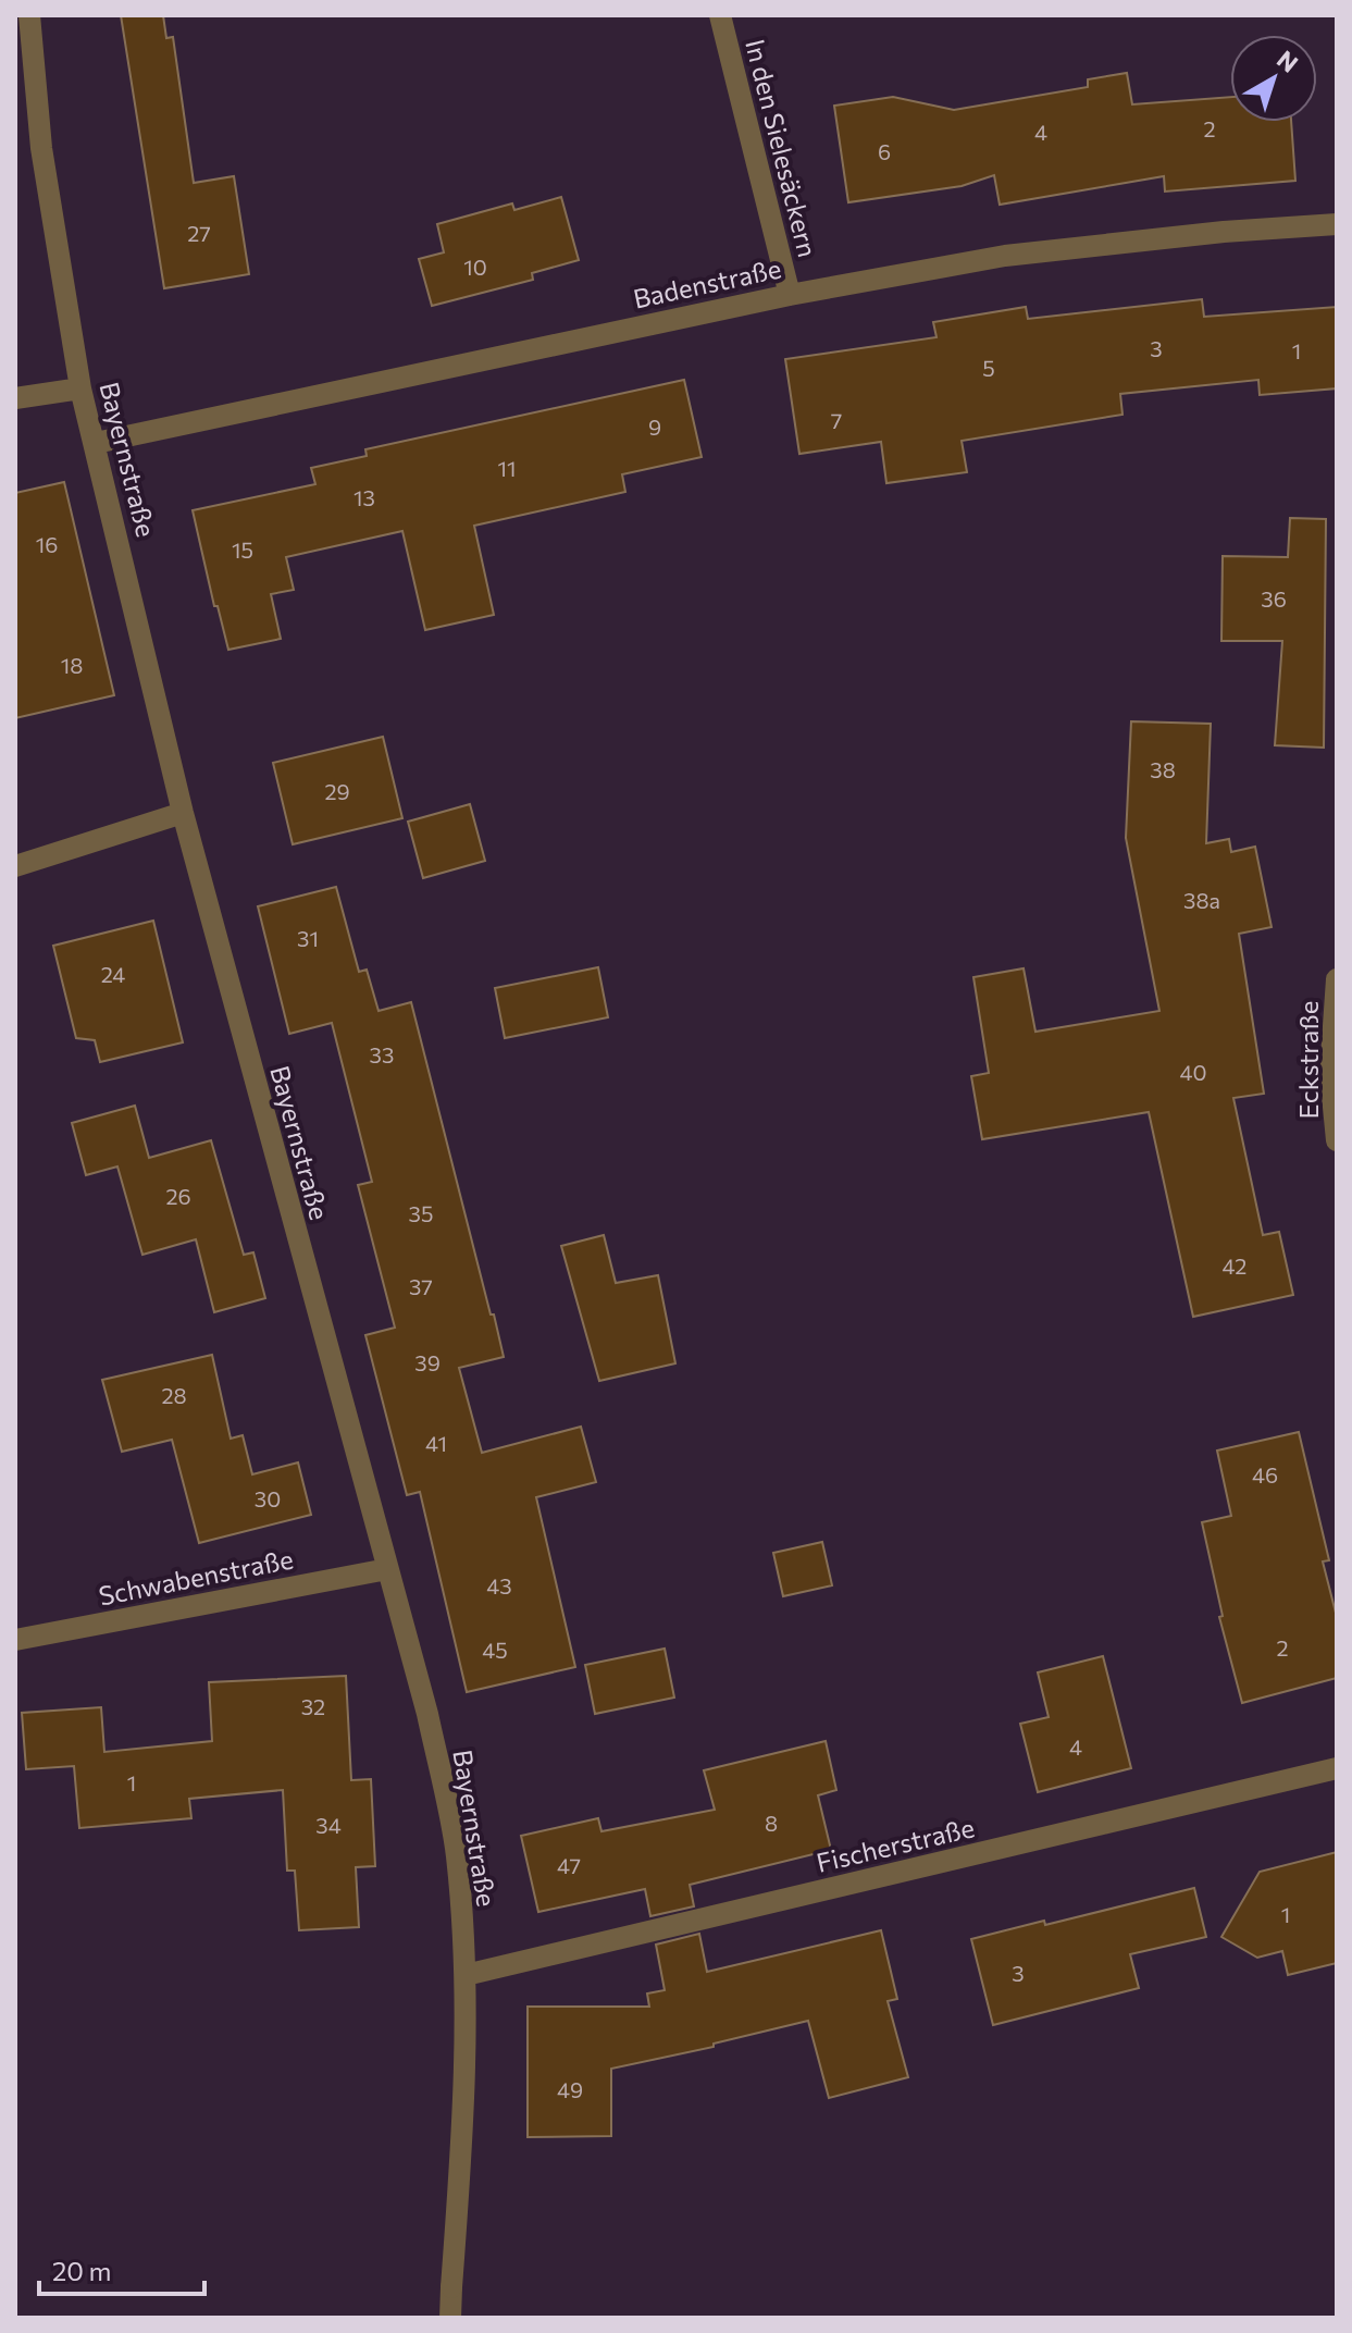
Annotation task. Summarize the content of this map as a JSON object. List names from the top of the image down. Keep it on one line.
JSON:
{"streets":{"street":["In den Sielesäckern","Badenstraße","Bayernstraße","Eckstraße","Schwabenstraße","Fischerstraße"]},"crossings":[["In den Sielesäckern","Badenstraße"],["Badenstraße","Bayernstraße"],["Bayernstraße","Schwabenstraße"],["Bayernstraße","Fischerstraße"]],"house_numbers":["2","4","6","27","10","3","1","5","7","9","11","13","16","15","36","18","38","29","38a","31","24","33","40","26","35","42","37","39","28","41","46","30","43","2","45","32","4","1","8","34","47","1","3","49"],"scale_bar":"20 m","north":"top right"}
